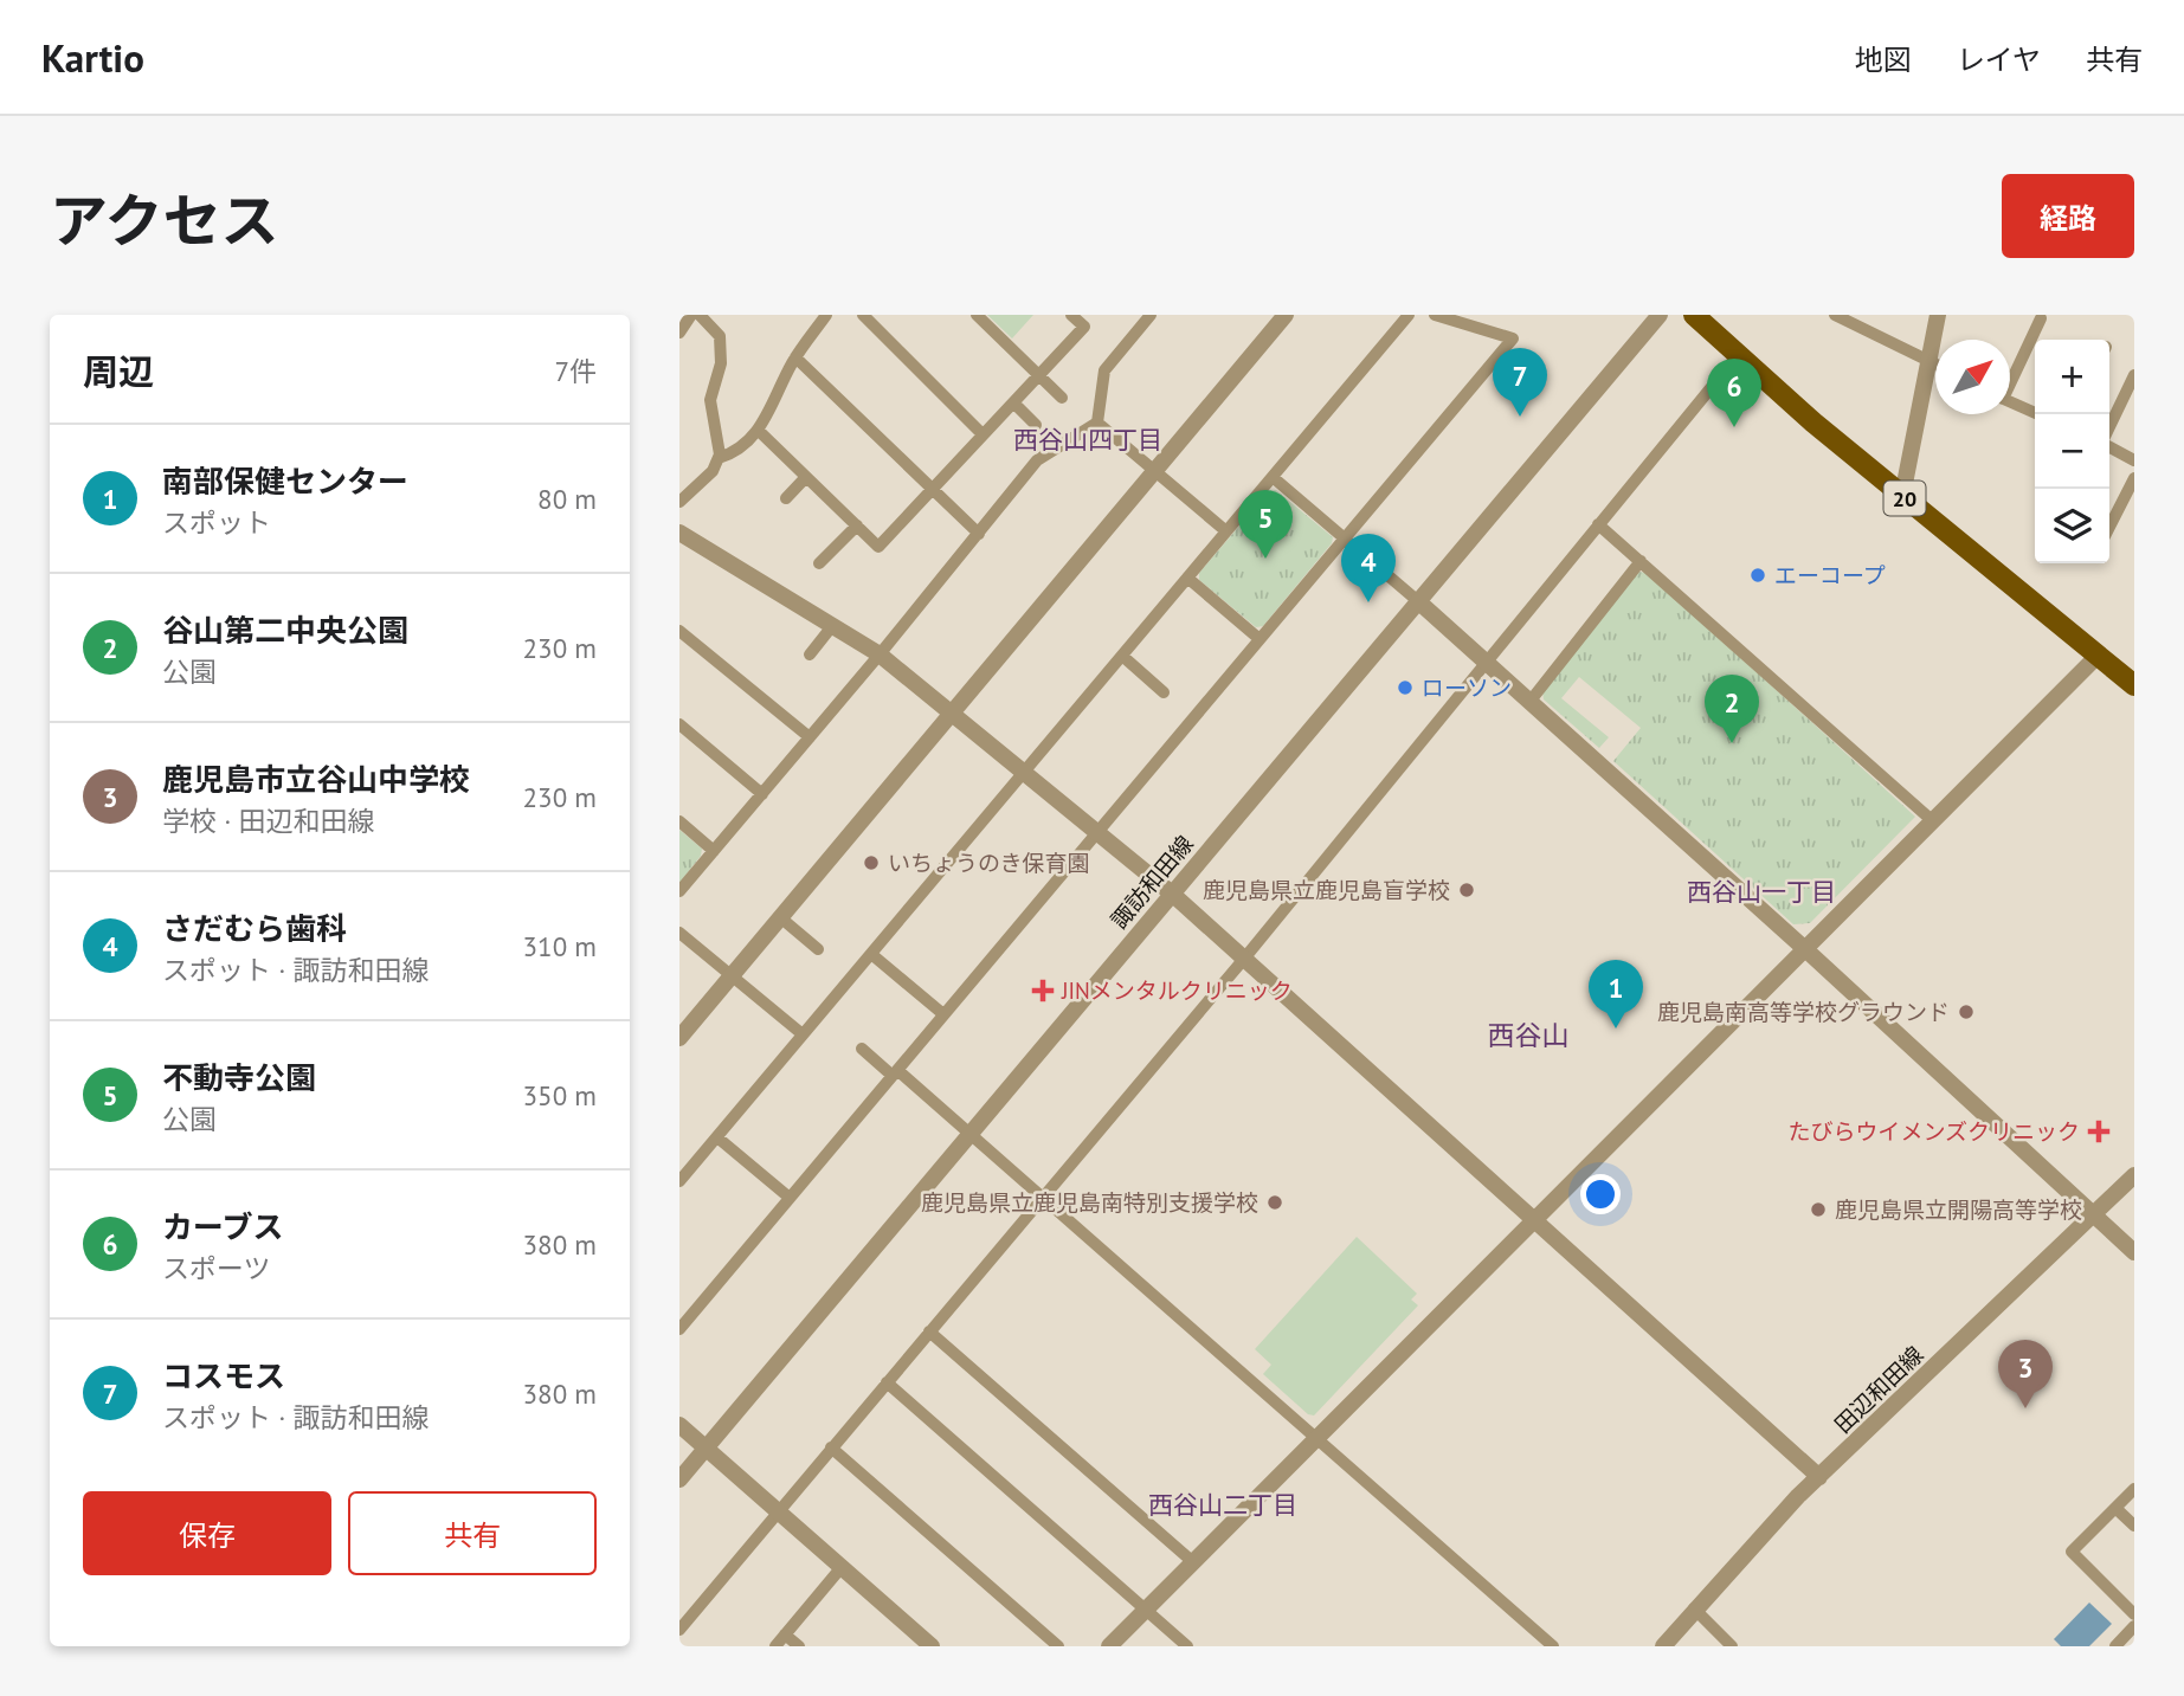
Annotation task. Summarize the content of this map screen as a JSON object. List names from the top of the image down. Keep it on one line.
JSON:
{"streets":{"main road":["20"],"street":["諏訪和田線","田辺和田線"]},"districts":["西谷山四丁目","西谷山一丁目","西谷山","西谷山二丁目"],"places":{"other":["エーコープ","ローソン","いちょうのき保育園","鹿児島県立鹿児島盲学校","鹿児島南高等学校グラウンド","鹿児島県立鹿児島南特別支援学校","鹿児島県立開陽高等学校"],"health":["JINメンタルクリニック","たびらウイメンズクリニック"]},"north":"top right","page":{"header":"Kartio","nav":["地図","レイヤ","共有"],"title":"アクセス","buttons":["経路",["保存","共有"]],"heading":["周辺","7件"],"map_buttons":["+","−"],"pins":["7","6","5","4","2","1","3"],"list":[{"mark":"1","name":"南部保健センター","note":"スポット","value":"80 m"},{"mark":"2","name":"谷山第二中央公園","note":"公園","value":"230 m"},{"mark":"3","name":"鹿児島市立谷山中学校","note":"学校 · 田辺和田線","value":"230 m"},{"mark":"4","name":"さだむら歯科","note":"スポット · 諏訪和田線","value":"310 m"},{"mark":"5","name":"不動寺公園","note":"公園","value":"350 m"},{"mark":"6","name":"カーブス","note":"スポーツ","value":"380 m"},{"mark":"7","name":"コスモス","note":"スポット · 諏訪和田線","value":"380 m"}]}}
